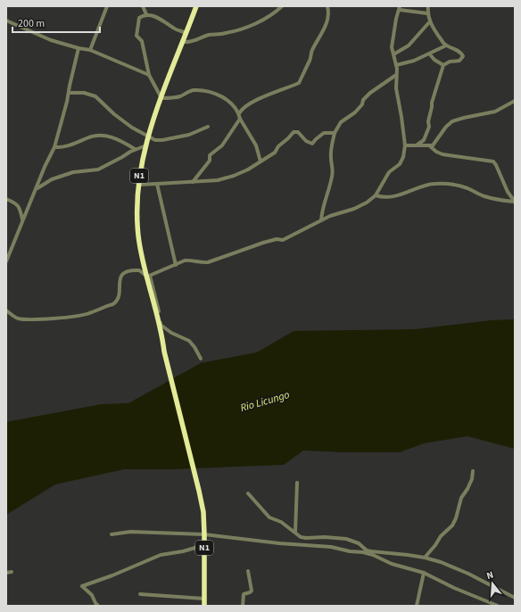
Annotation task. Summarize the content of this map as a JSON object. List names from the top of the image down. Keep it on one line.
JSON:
{"streets":{"highway":["N1"]},"water":["Rio Licungo"],"scale_bar":"200 m","north":"top"}
